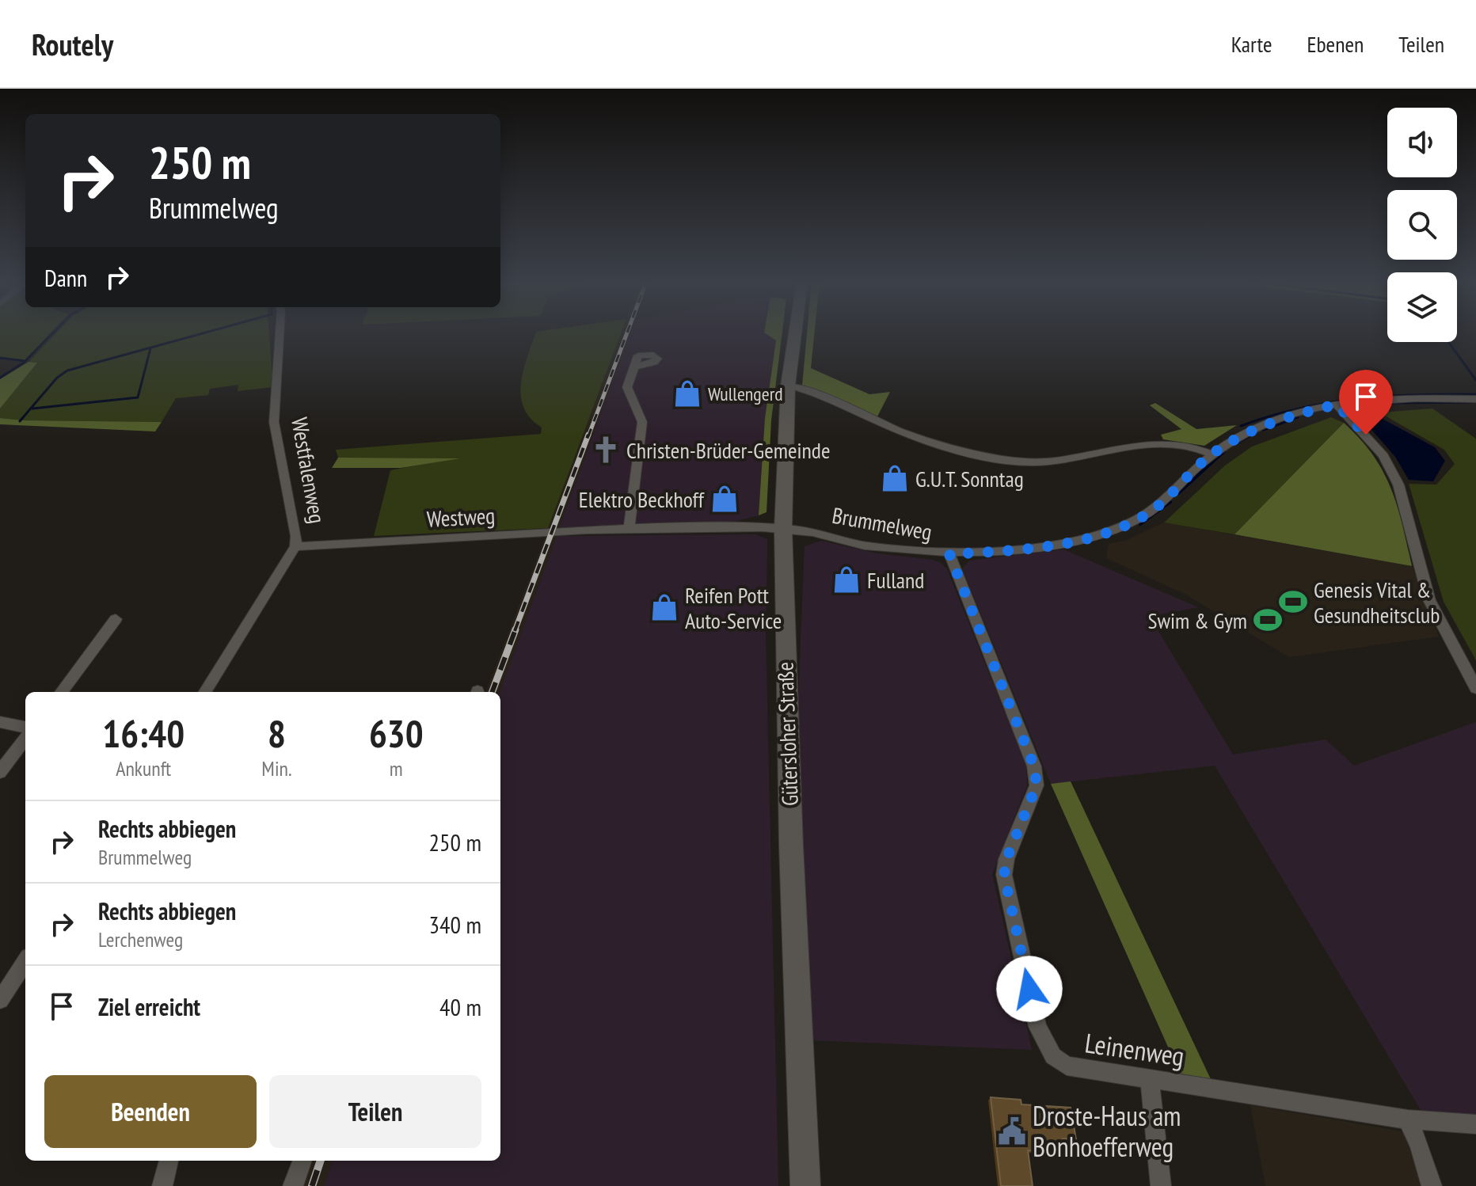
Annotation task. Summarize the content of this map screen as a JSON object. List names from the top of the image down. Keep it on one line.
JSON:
{"streets":{"main road":["Gütersloher Straße"],"street":["Westfalenweg","Westweg","Brummelweg","Leinenweg"]},"crossings":[["Westfalenweg","Westweg"],["Westweg","Brummelweg"],["Westweg","Gütersloher Straße"],["Brummelweg","Gütersloher Straße"],["Brummelweg","Leinenweg"]],"places":{"shop":["Wullengerd","G.U.T. Sonntag","Elektro Beckhoff","Fulland","Reifen Pott Auto-Service"],"church":["Christen-Brüder-Gemeinde"],"sports":["Genesis Vital & Gesundheitsclub","Swim & Gym"],"public building":["Droste-Haus am Bonhoefferweg"]},"page":{"header":"Routely","nav":["Karte","Ebenen","Teilen"],"turn":["250 m","Brummelweg"],"then":"Dann","eta":["16:40","Ankunft","8","Min.","630","m"],"list":[{"name":"Rechts abbiegen","note":"Brummelweg","value":"250 m"},{"name":"Rechts abbiegen","note":"Lerchenweg","value":"340 m"},{"name":"Ziel erreicht","value":"40 m"}],"buttons":["Beenden","Teilen"]}}
